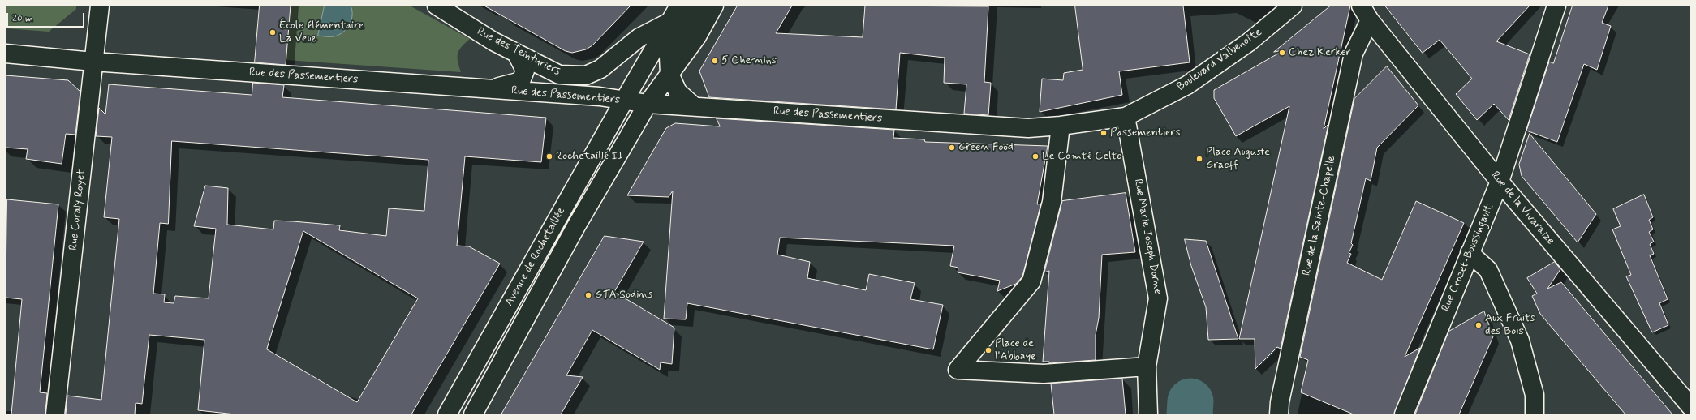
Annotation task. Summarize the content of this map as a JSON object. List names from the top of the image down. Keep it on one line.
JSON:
{"streets":{"street":["Rue des Teinturiers","Boulevard Valbenoîte","Rue des Passementiers","Rue de la Vivaraize","Rue Coraly Royet","Rue de la Sainte-Chapelle","Rue Marie Joseph Dorne","Avenue de Rochetaillée","Rue Crozet-Boussingault"]},"crossings":[["Rue des Teinturiers","Avenue de Rochetaillée"],["Boulevard Valbenoîte","Rue des Passementiers"],["Boulevard Valbenoîte","Rue Marie Joseph Dorne"],["Rue des Passementiers","Rue Coraly Royet"],["Rue des Passementiers","Rue Marie Joseph Dorne"],["Rue des Passementiers","Avenue de Rochetaillée"],["Rue de la Vivaraize","Rue de la Sainte-Chapelle"],["Rue de la Vivaraize","Rue Crozet-Boussingault"]],"places":["École élémentaire La Veue","Chez Kerker","5 Chemins","Passementiers","Green Food","Rochetaillé II","Le Comté Celte","Place Auguste Graeff","GTA Sodins","Aux Fruits des Bois","Place de l'Abbaye"],"scale_bar":"20 m"}
